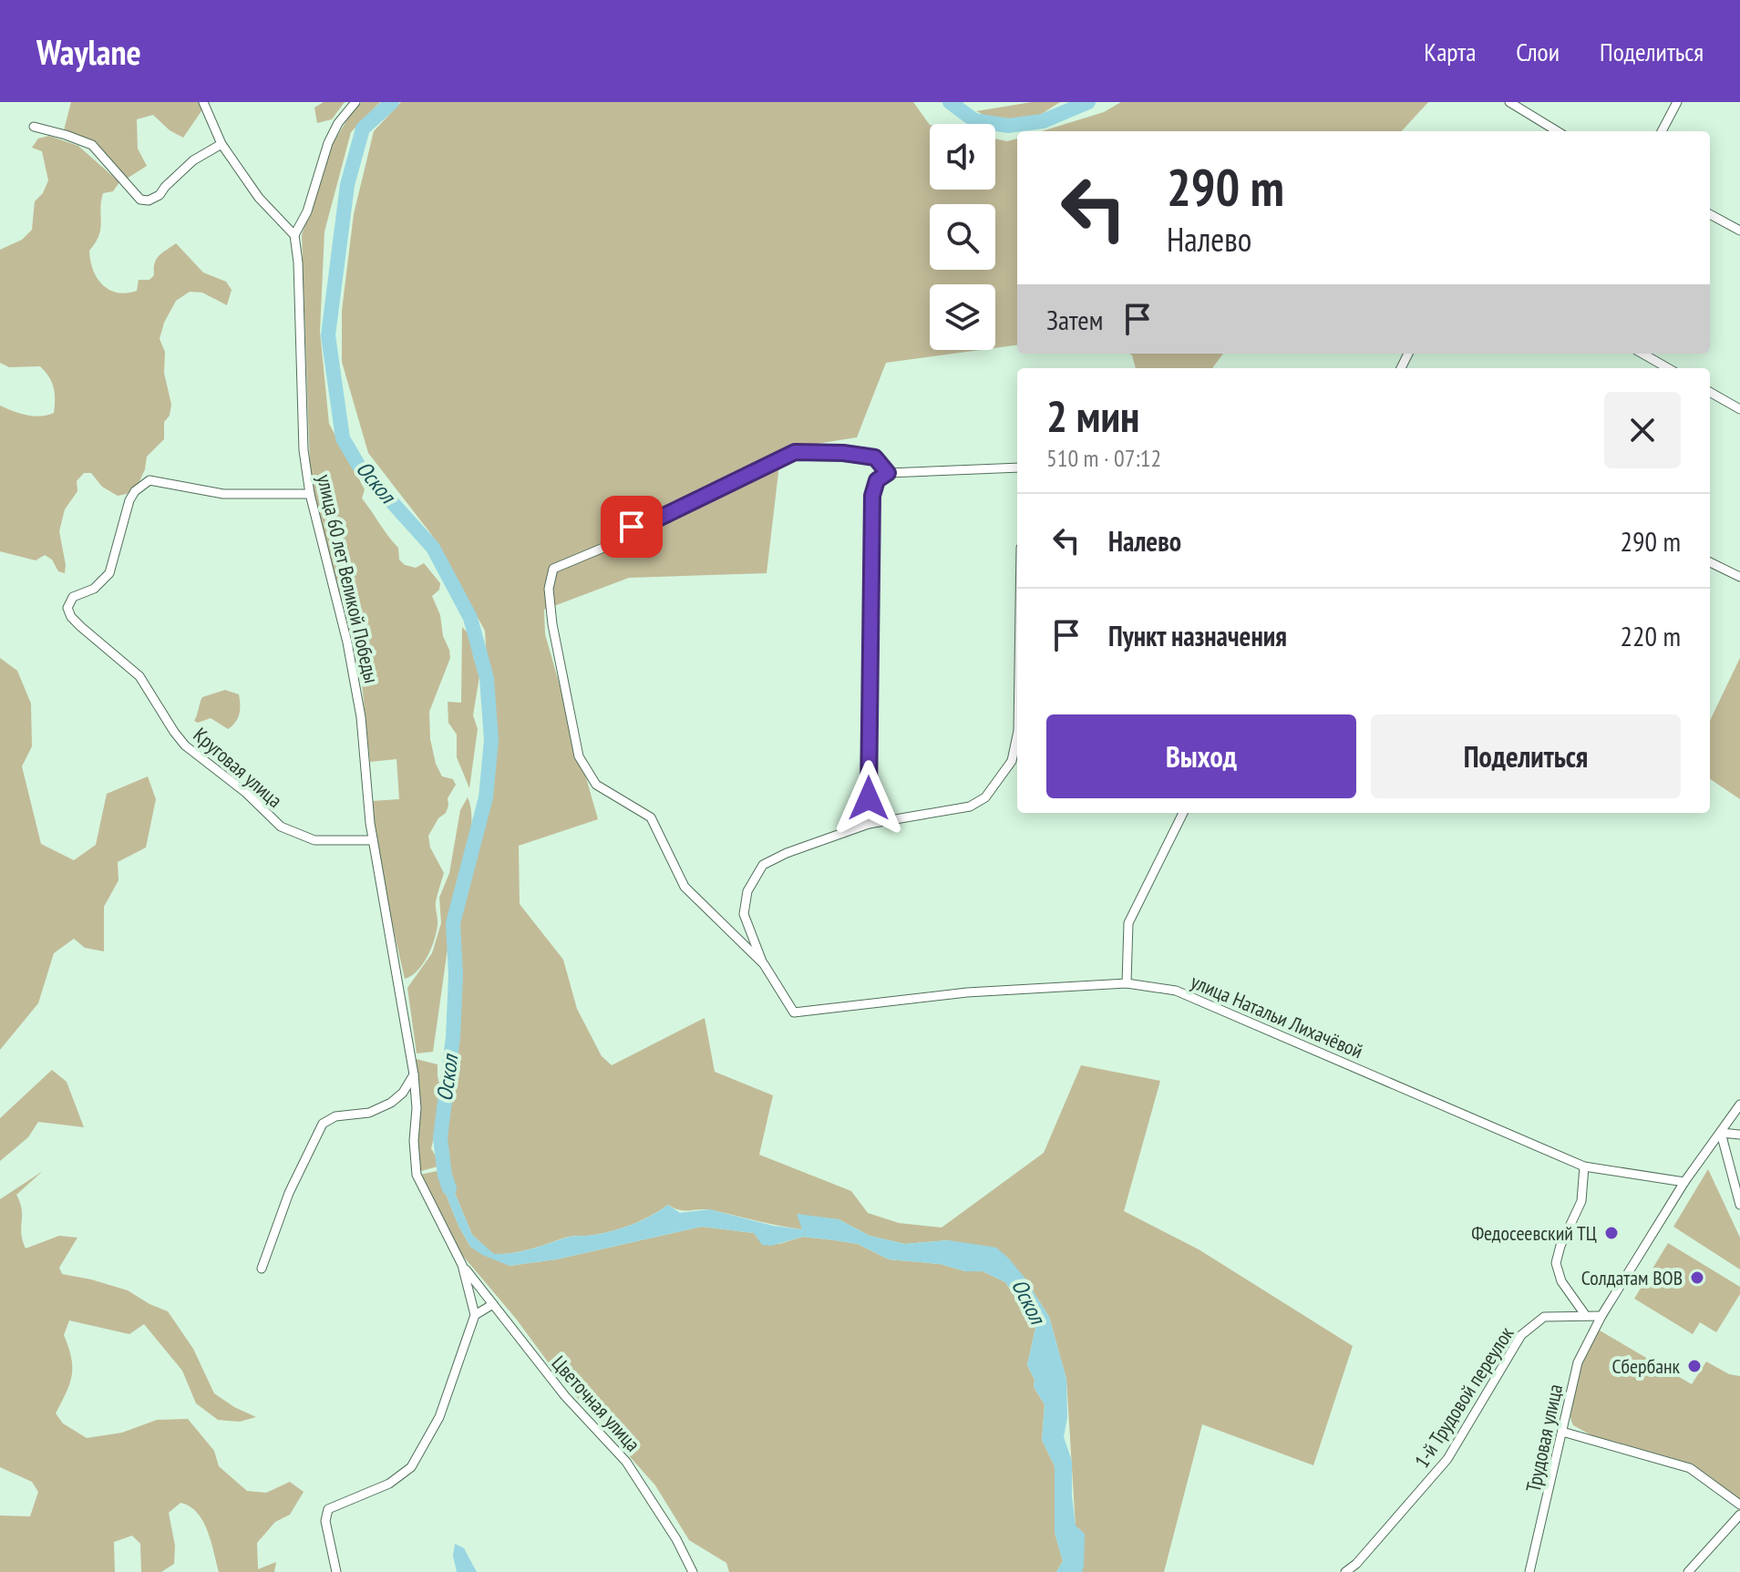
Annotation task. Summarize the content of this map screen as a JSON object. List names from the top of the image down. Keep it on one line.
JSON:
{"streets":{"street":["улица 60 лет Великой Победы","Круговая улица","улица Натальи Лихачёвой","1-й Трудовой переулок","Цветочная улица","Трудовая улица"]},"crossings":[["улица 60 лет Великой Победы","Круговая улица"],["улица 60 лет Великой Победы","Цветочная улица"],["улица Натальи Лихачёвой","Трудовая улица"],["1-й Трудовой переулок","Трудовая улица"]],"water":["Оскол"],"places":["Федосеевский ТЦ","Солдатам ВОВ","Сбербанк"],"page":{"header":"Waylane","nav":["Карта","Слои","Поделиться"],"turn":["290 m","Налево"],"then":"Затем","heading":["2 мин","510 m · 07:12"],"list":[{"name":"Налево","value":"290 m"},{"name":"Пункт назначения","value":"220 m"}],"buttons":["Выход","Поделиться"]}}
